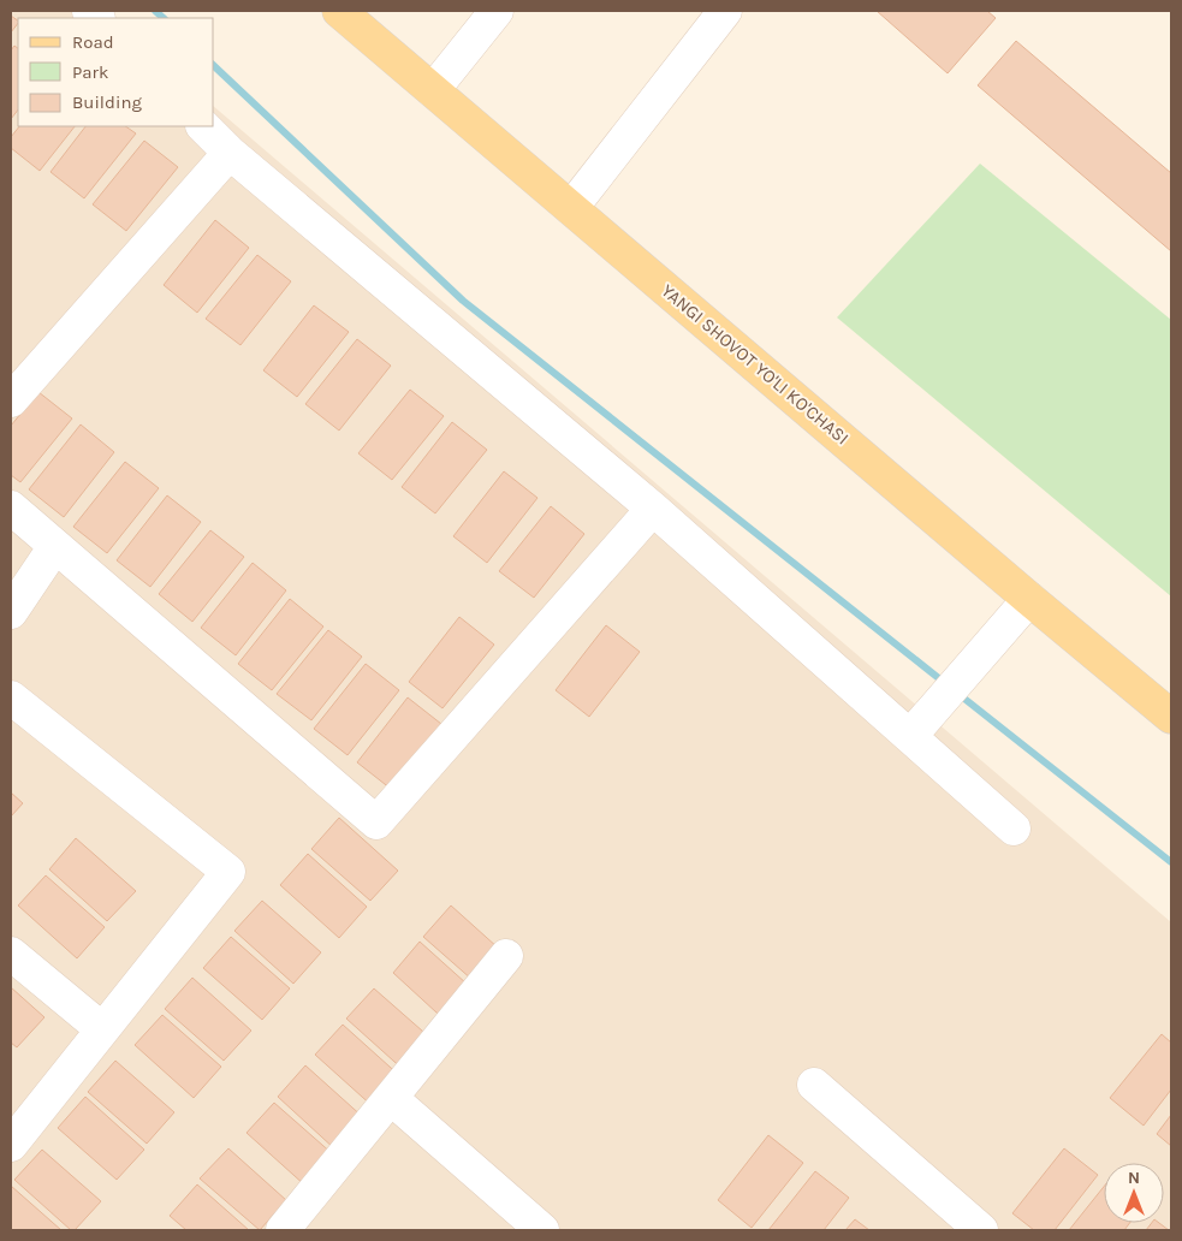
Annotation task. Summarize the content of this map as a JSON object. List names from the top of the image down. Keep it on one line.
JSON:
{"streets":{"main road":["YANGI SHOVOT YO'LI KO'CHASI"]},"legend":["Road","Park","Building"],"north":"top"}
